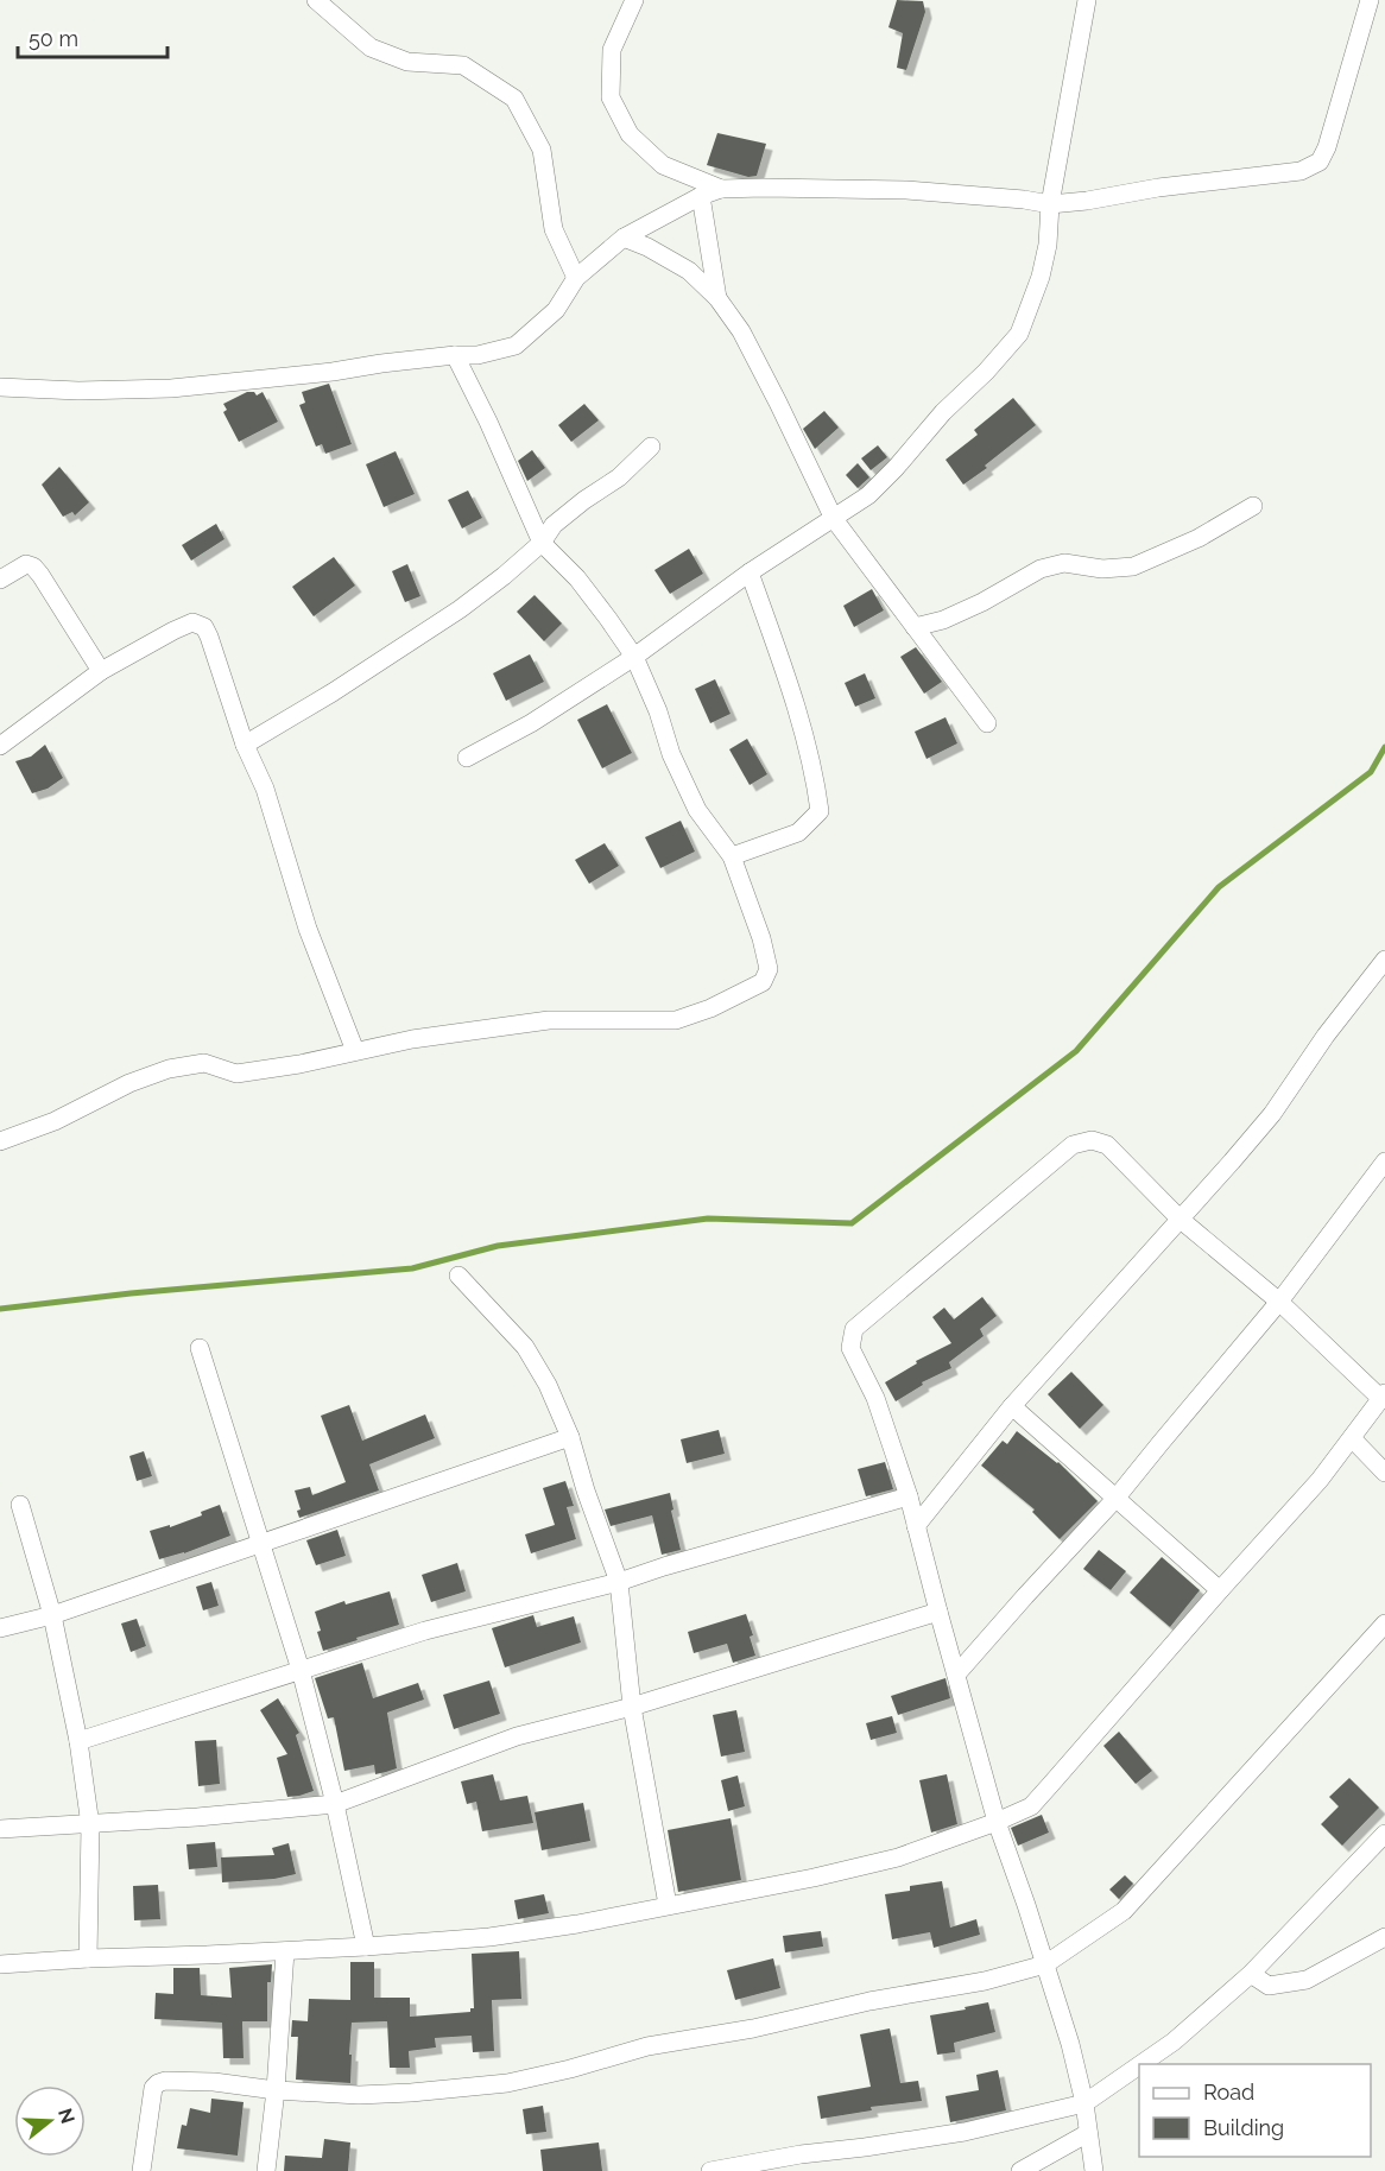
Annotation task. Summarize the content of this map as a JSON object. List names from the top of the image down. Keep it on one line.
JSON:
{"legend":["Road","Building"],"scale_bar":"50 m","north":"right"}
